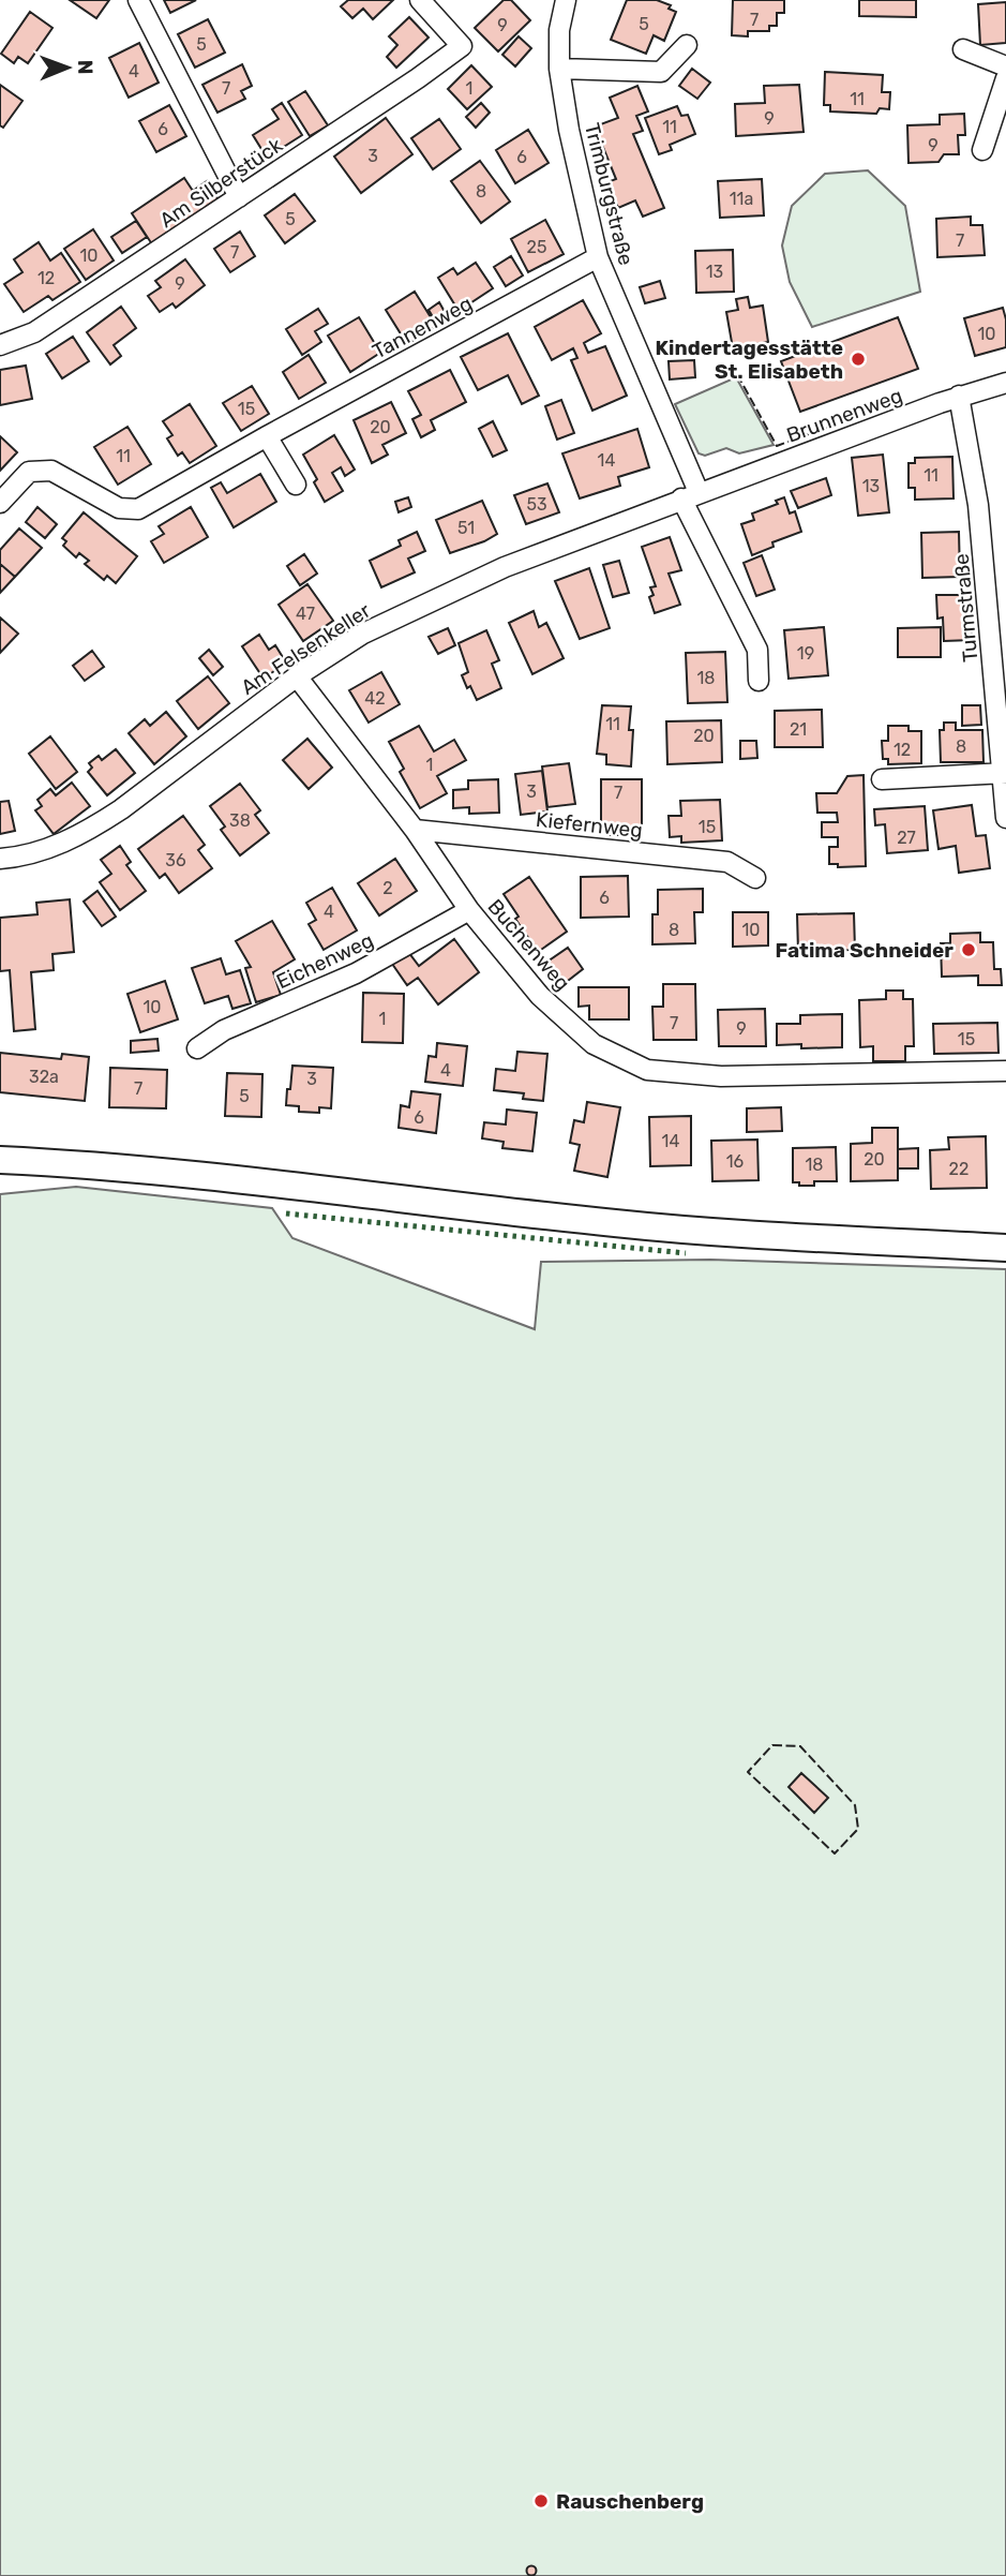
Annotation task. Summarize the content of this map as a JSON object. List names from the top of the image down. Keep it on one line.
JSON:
{"streets":{"street":["Am Silberstück","Trimburgstraße","Tannenweg","Brunnenweg","Turmstraße","Am Felsenkeller","Kiefernweg","Buchenweg","Eichenweg"]},"crossings":[["Trimburgstraße","Tannenweg"],["Trimburgstraße","Brunnenweg"],["Trimburgstraße","Am Felsenkeller"],["Brunnenweg","Turmstraße"],["Brunnenweg","Am Felsenkeller"],["Am Felsenkeller","Buchenweg"],["Kiefernweg","Buchenweg"],["Buchenweg","Eichenweg"]],"places":["Kindertagesstätte St. Elisabeth","Fatima Schneider","Rauschenberg"],"house_numbers":["7","5","9","5","4","7","1","11","9","11","6","9","3","6","8","11a","5","7","25","7","10","13","12","9","10","15","20","11","14","11","13","53","51","47","19","18","42","11","21","20","8","12","1","3","7","38","15","27","36","2","6","4","8","10","10","1","7","9","15","4","32a","3","7","5","6","14","20","16","18","22"],"north":"right"}
